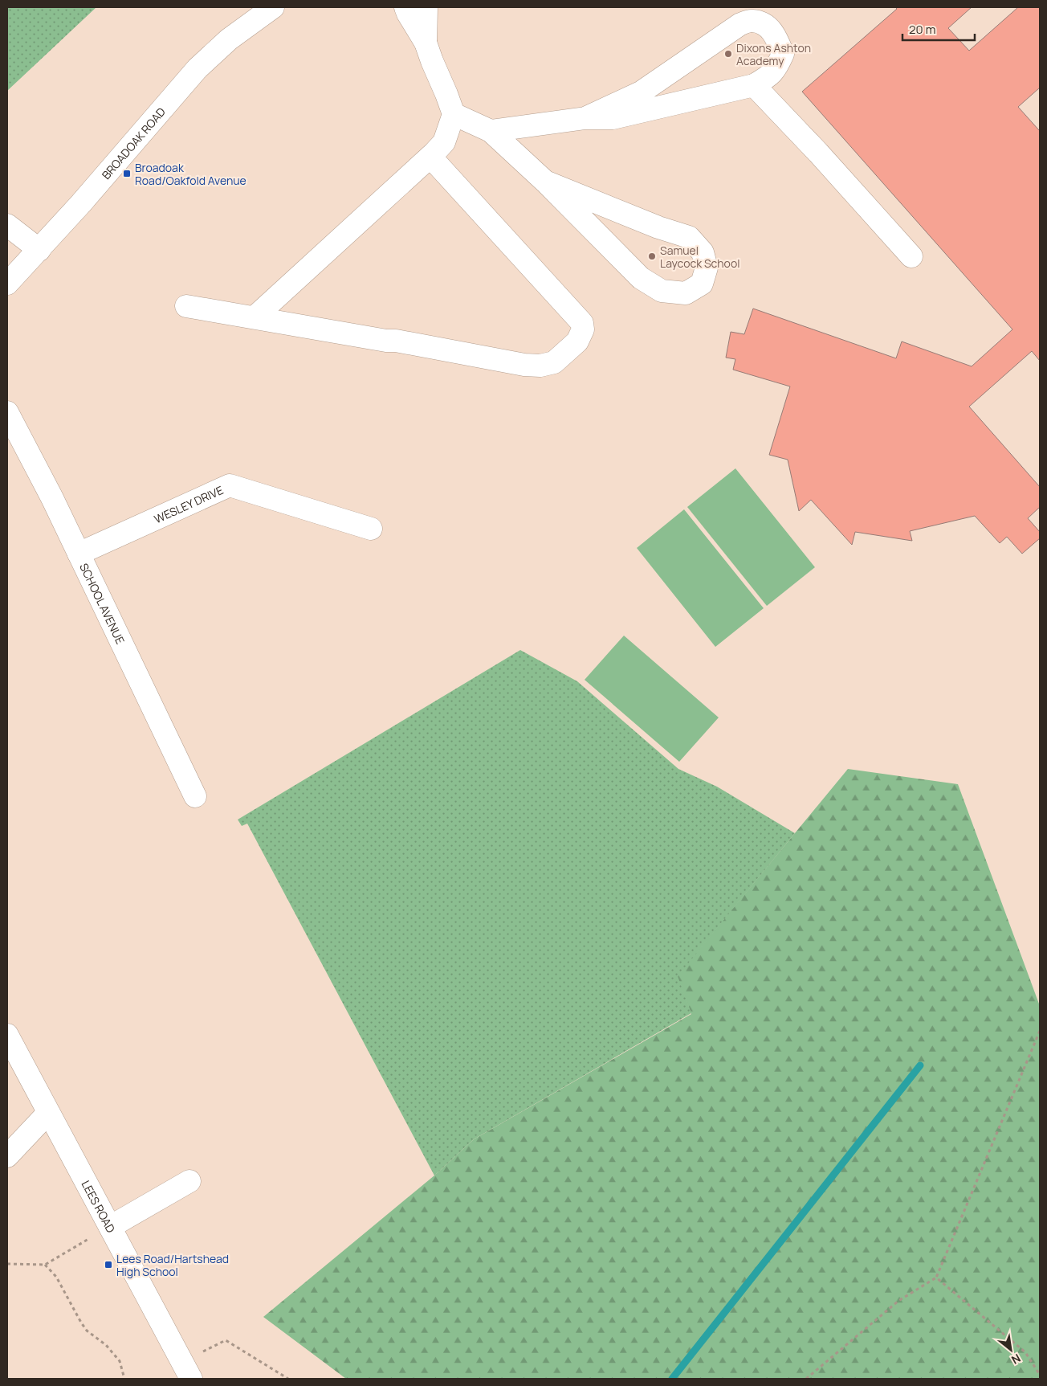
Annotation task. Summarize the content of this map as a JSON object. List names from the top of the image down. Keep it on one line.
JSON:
{"streets":{"street":["BROADOAK ROAD","WESLEY DRIVE","SCHOOL AVENUE","LEES ROAD"]},"crossings":[["WESLEY DRIVE","SCHOOL AVENUE"]],"places":{"other":["Dixons Ashton Academy","Samuel Laycock School"],"transit":["Broadoak Road/Oakfold Avenue","Lees Road/Hartshead High School"]},"scale_bar":"20 m","north":"bottom right"}
